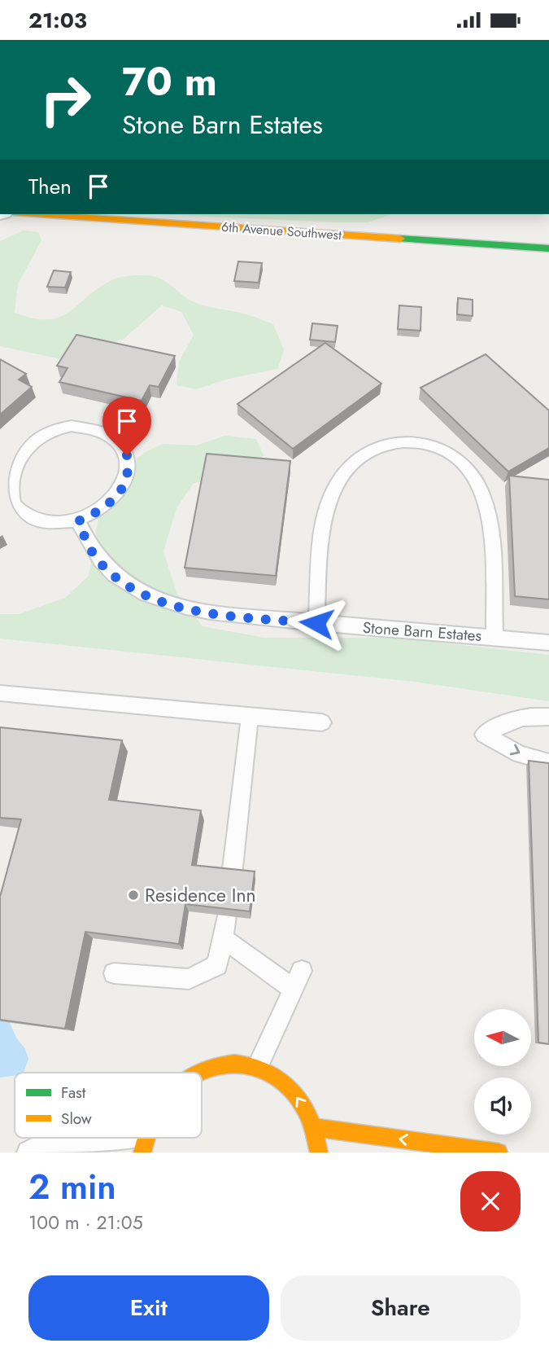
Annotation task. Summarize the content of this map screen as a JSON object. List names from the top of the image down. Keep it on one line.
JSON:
{"streets":{"street":["6th Avenue Southwest"],"lane":["Stone Barn Estates"]},"places":["Residence Inn"],"legend":["Fast","Slow"],"north":"left","page":{"status":"21:03","turn":["70 m","Stone Barn Estates"],"then":"Then","heading":["2 min","100 m · 21:05"],"buttons":["Exit","Share"]}}
